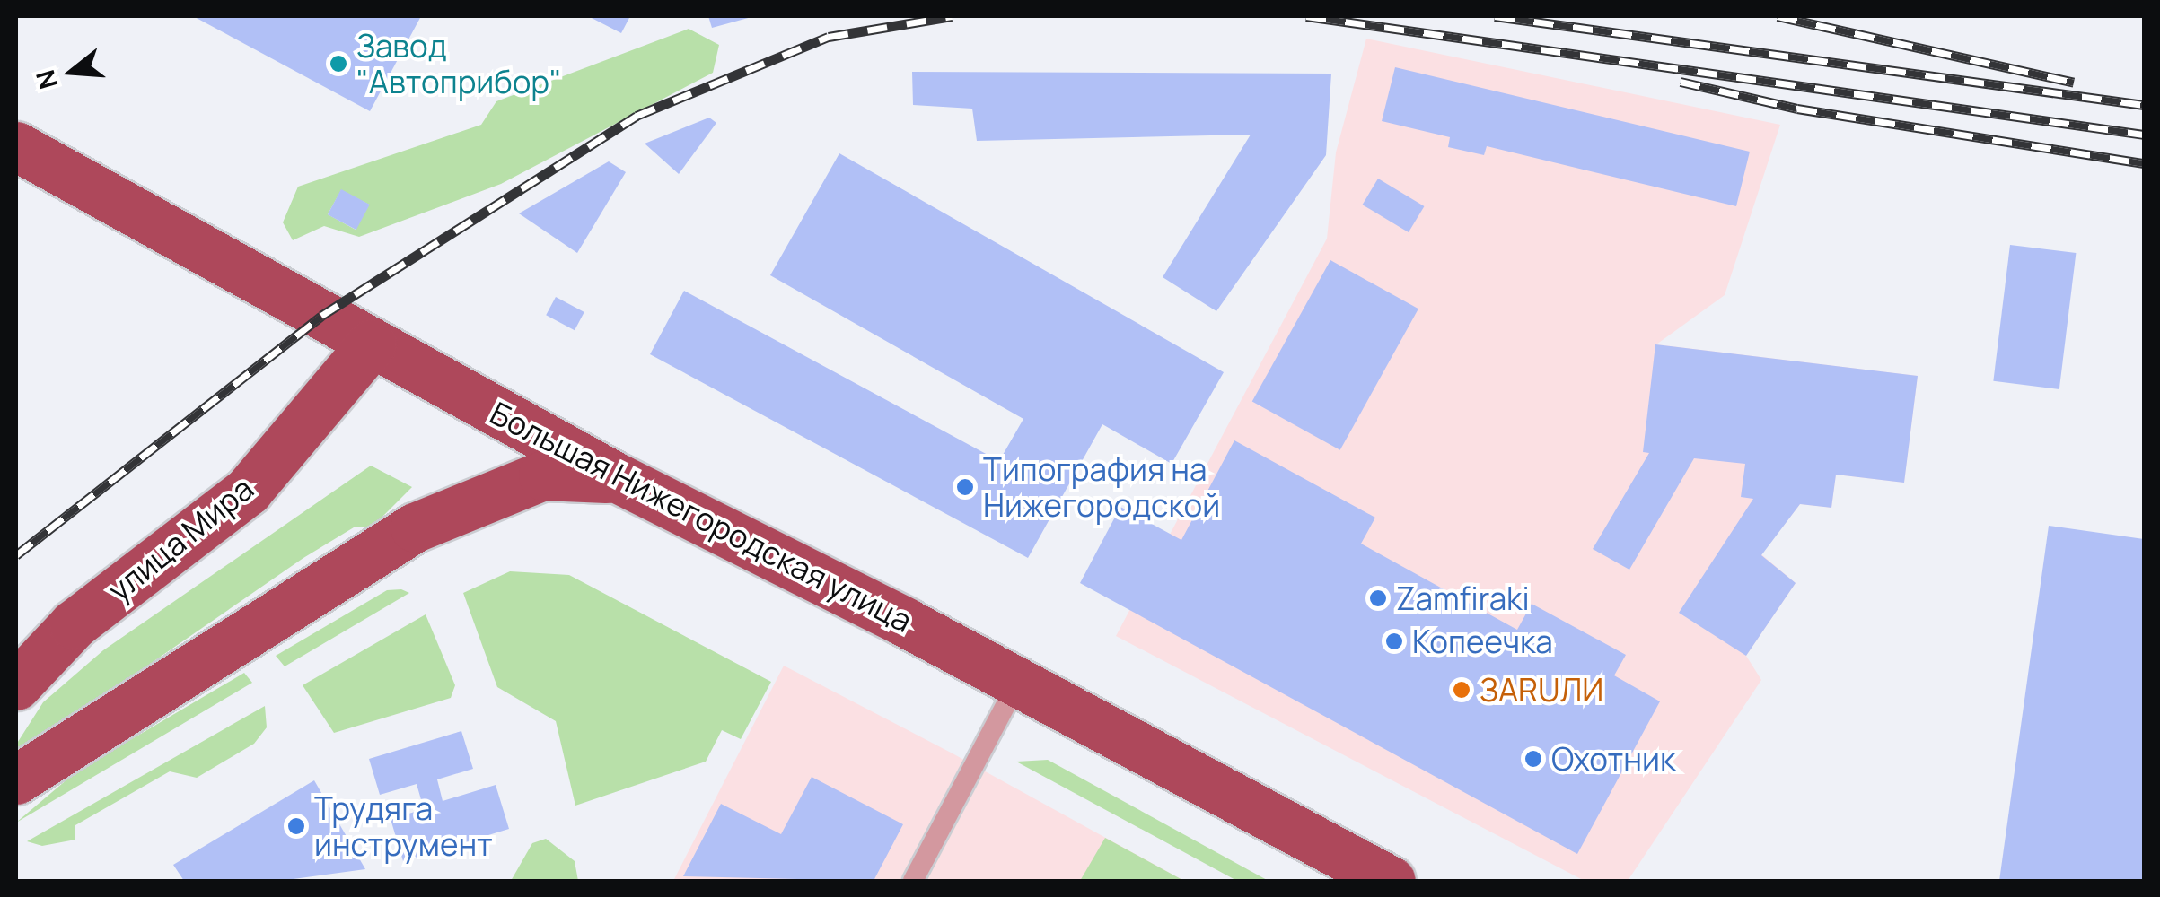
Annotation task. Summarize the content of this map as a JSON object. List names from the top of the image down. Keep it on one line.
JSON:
{"streets":{"main road":["Большая Нижегородская улица","улица Мира"]},"crossings":[["Большая Нижегородская улица","улица Мира"]],"places":["Завод \"Автоприбор\"","Типография на Нижегородской","Zamfiraki","Копеечка","ЗАRUЛИ","Охотник","Трудяга инструмент"],"north":"left"}
